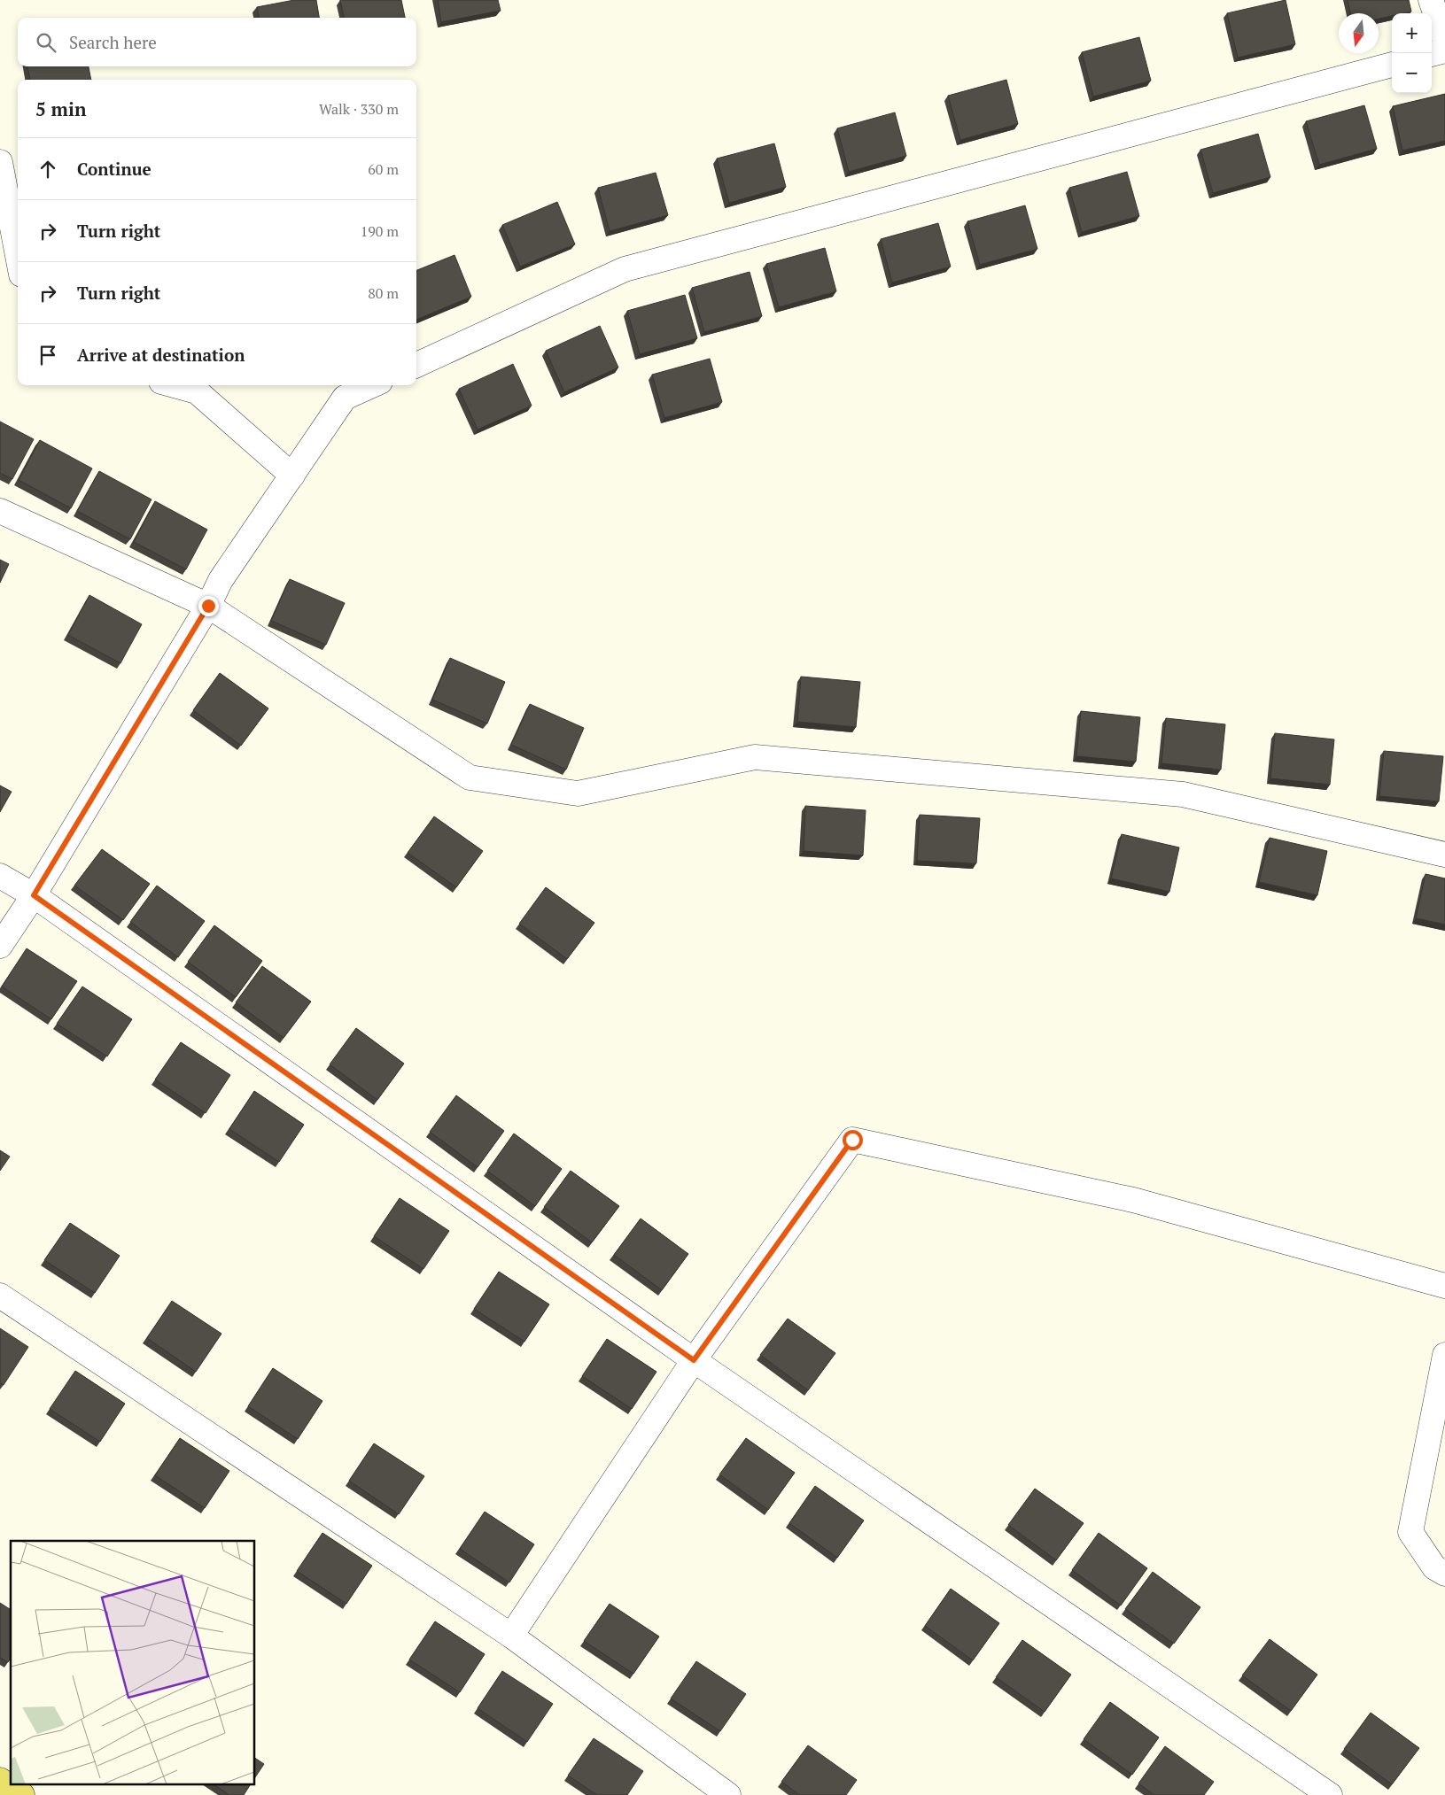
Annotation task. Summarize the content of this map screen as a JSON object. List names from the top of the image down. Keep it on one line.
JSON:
{"north":"bottom","page":{"map_buttons":["+","−"],"search":"Search here","heading":["5 min","Walk · 330 m"],"list":[["Continue","60 m"],["Turn right","190 m"],["Turn right","80 m"],"Arrive at destination"]}}
